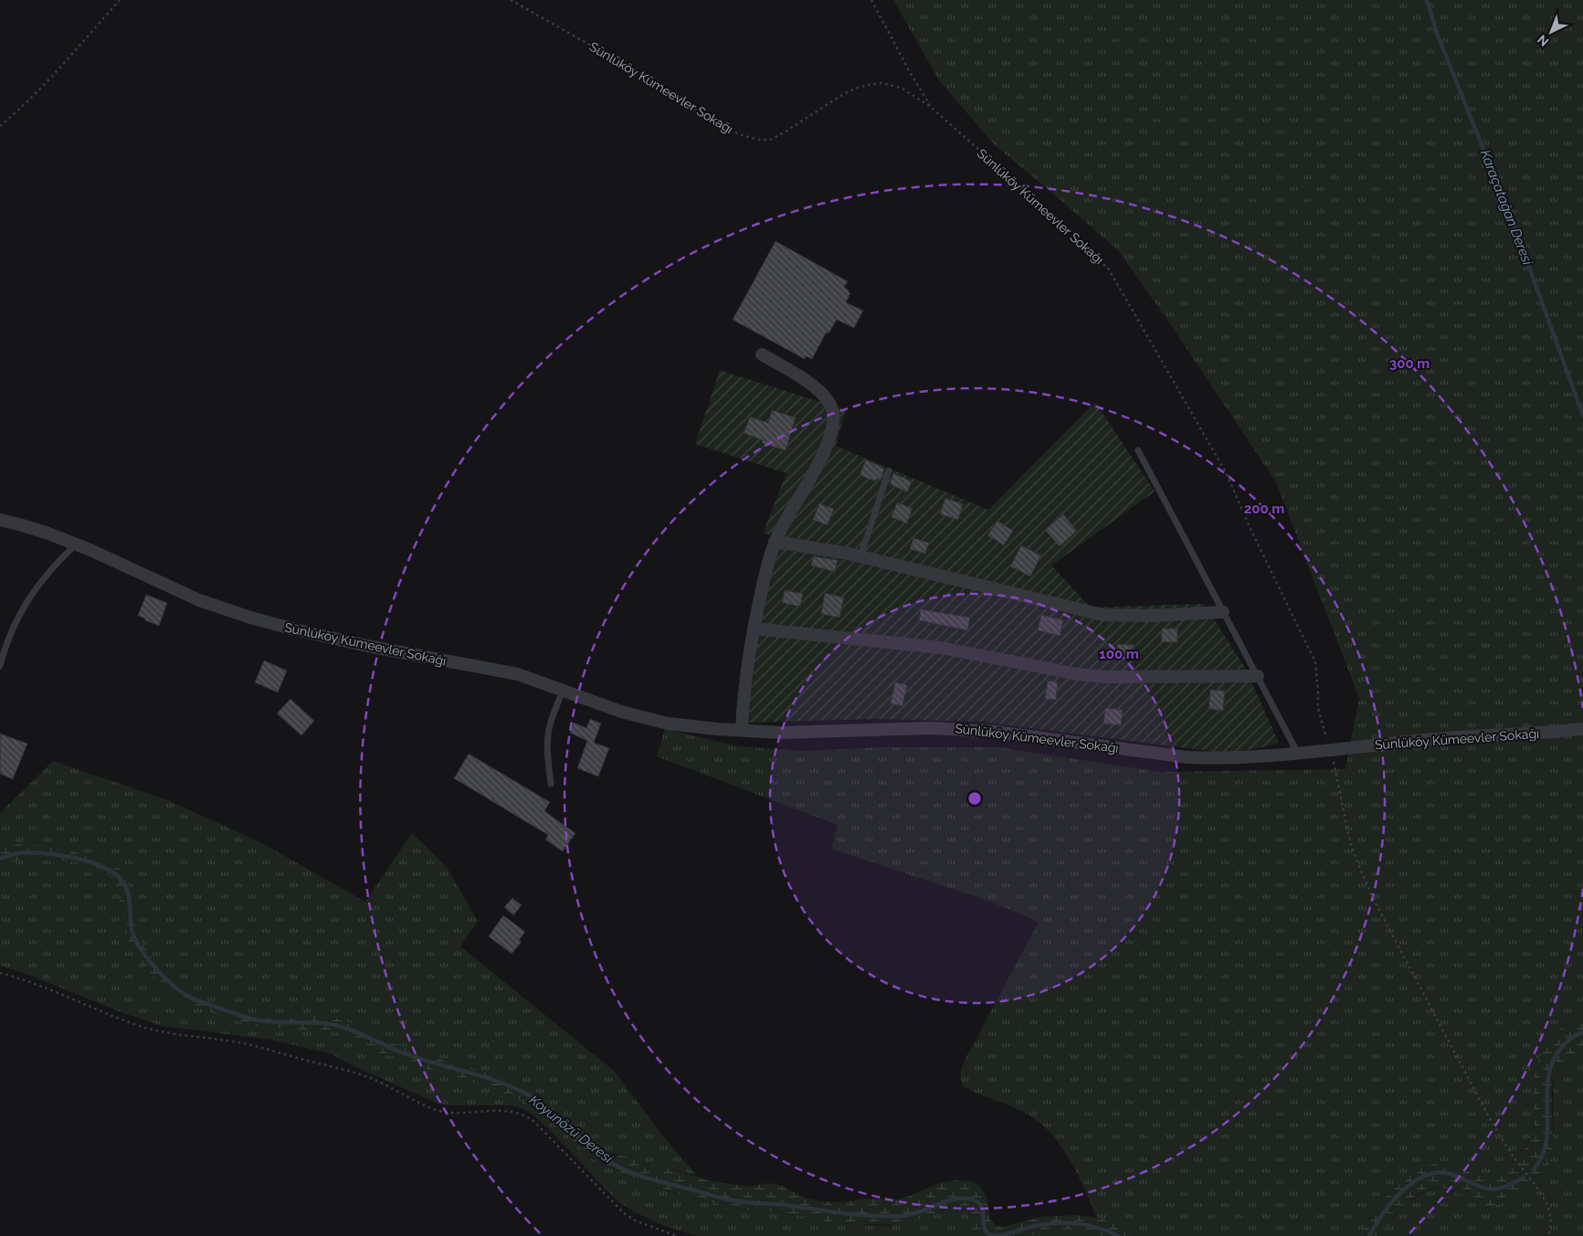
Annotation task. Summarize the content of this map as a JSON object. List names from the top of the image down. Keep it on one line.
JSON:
{"streets":{"street":["Sünlüköy Kümeevler Sokağı"]},"water":["Karaçatağan Deresi","Koyunözü Deresi"],"north":"bottom left","rings":["300 m","200 m","100 m"]}
